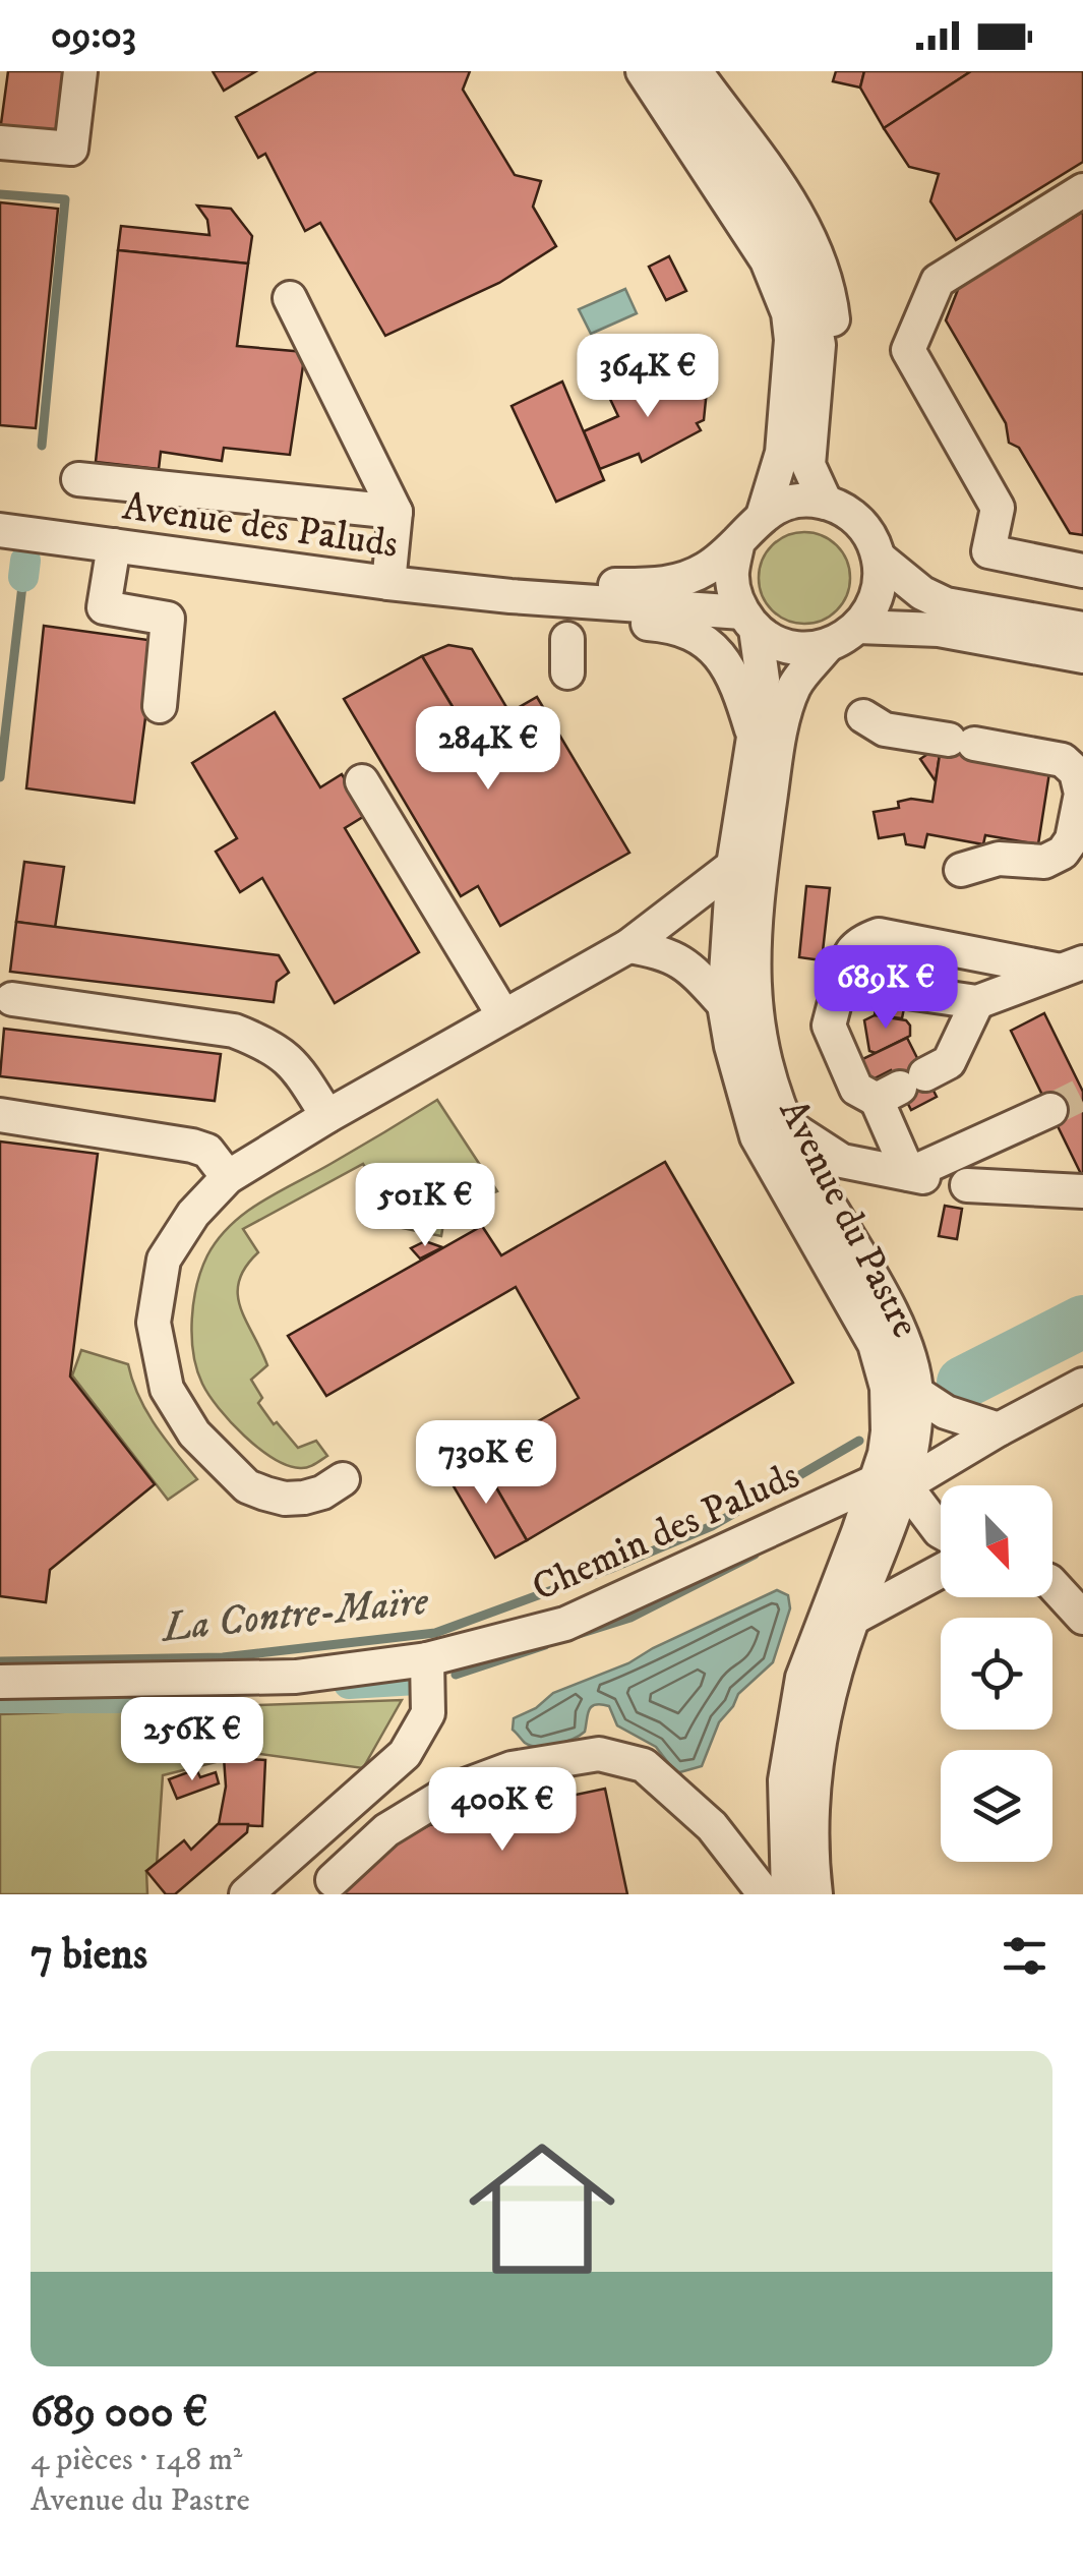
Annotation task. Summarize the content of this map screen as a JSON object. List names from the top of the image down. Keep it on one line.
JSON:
{"streets":{"street":["Avenue des Paluds","Avenue du Pastre","Chemin des Paluds"]},"crossings":[["Avenue des Paluds","Avenue du Pastre"],["Avenue du Pastre","Chemin des Paluds"]],"water":["La Contre-Maïre"],"north":"bottom right","page":{"status":"09:03","price":["364K €","284K €","689K €","501K €","730K €","256K €","400K €"],"heading":"7 biens","list":[{"name":"689 000 €","note":"4 pièces · 148 m² · Avenue du Pastre"}]}}
